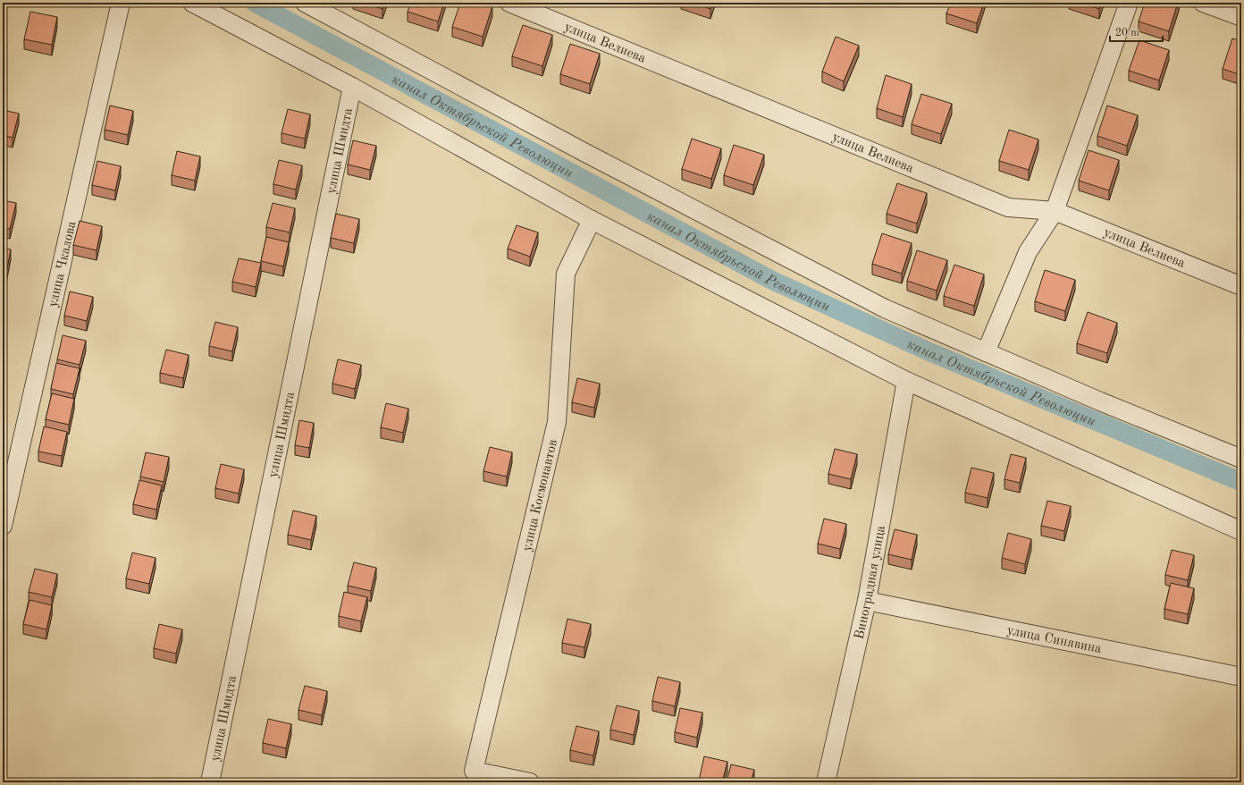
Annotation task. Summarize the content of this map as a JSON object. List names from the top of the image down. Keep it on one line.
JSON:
{"streets":{"street":["улица Велиева","улица Шмидта","улица Чкалова","улица Космонавтов","Виноградная улица","улица Синявина"]},"crossings":[["Виноградная улица","улица Синявина"]],"water":["канал Октябрьской Революции"],"scale_bar":"20 m"}
